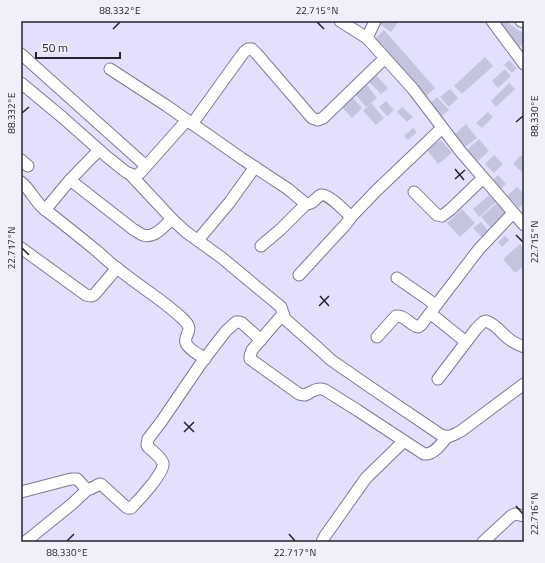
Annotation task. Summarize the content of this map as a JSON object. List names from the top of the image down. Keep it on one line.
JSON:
{"scale_bar":"50 m","coordinates":["88.332°E","22.715°N","88.330°E","22.717°N","22.716°N"]}
